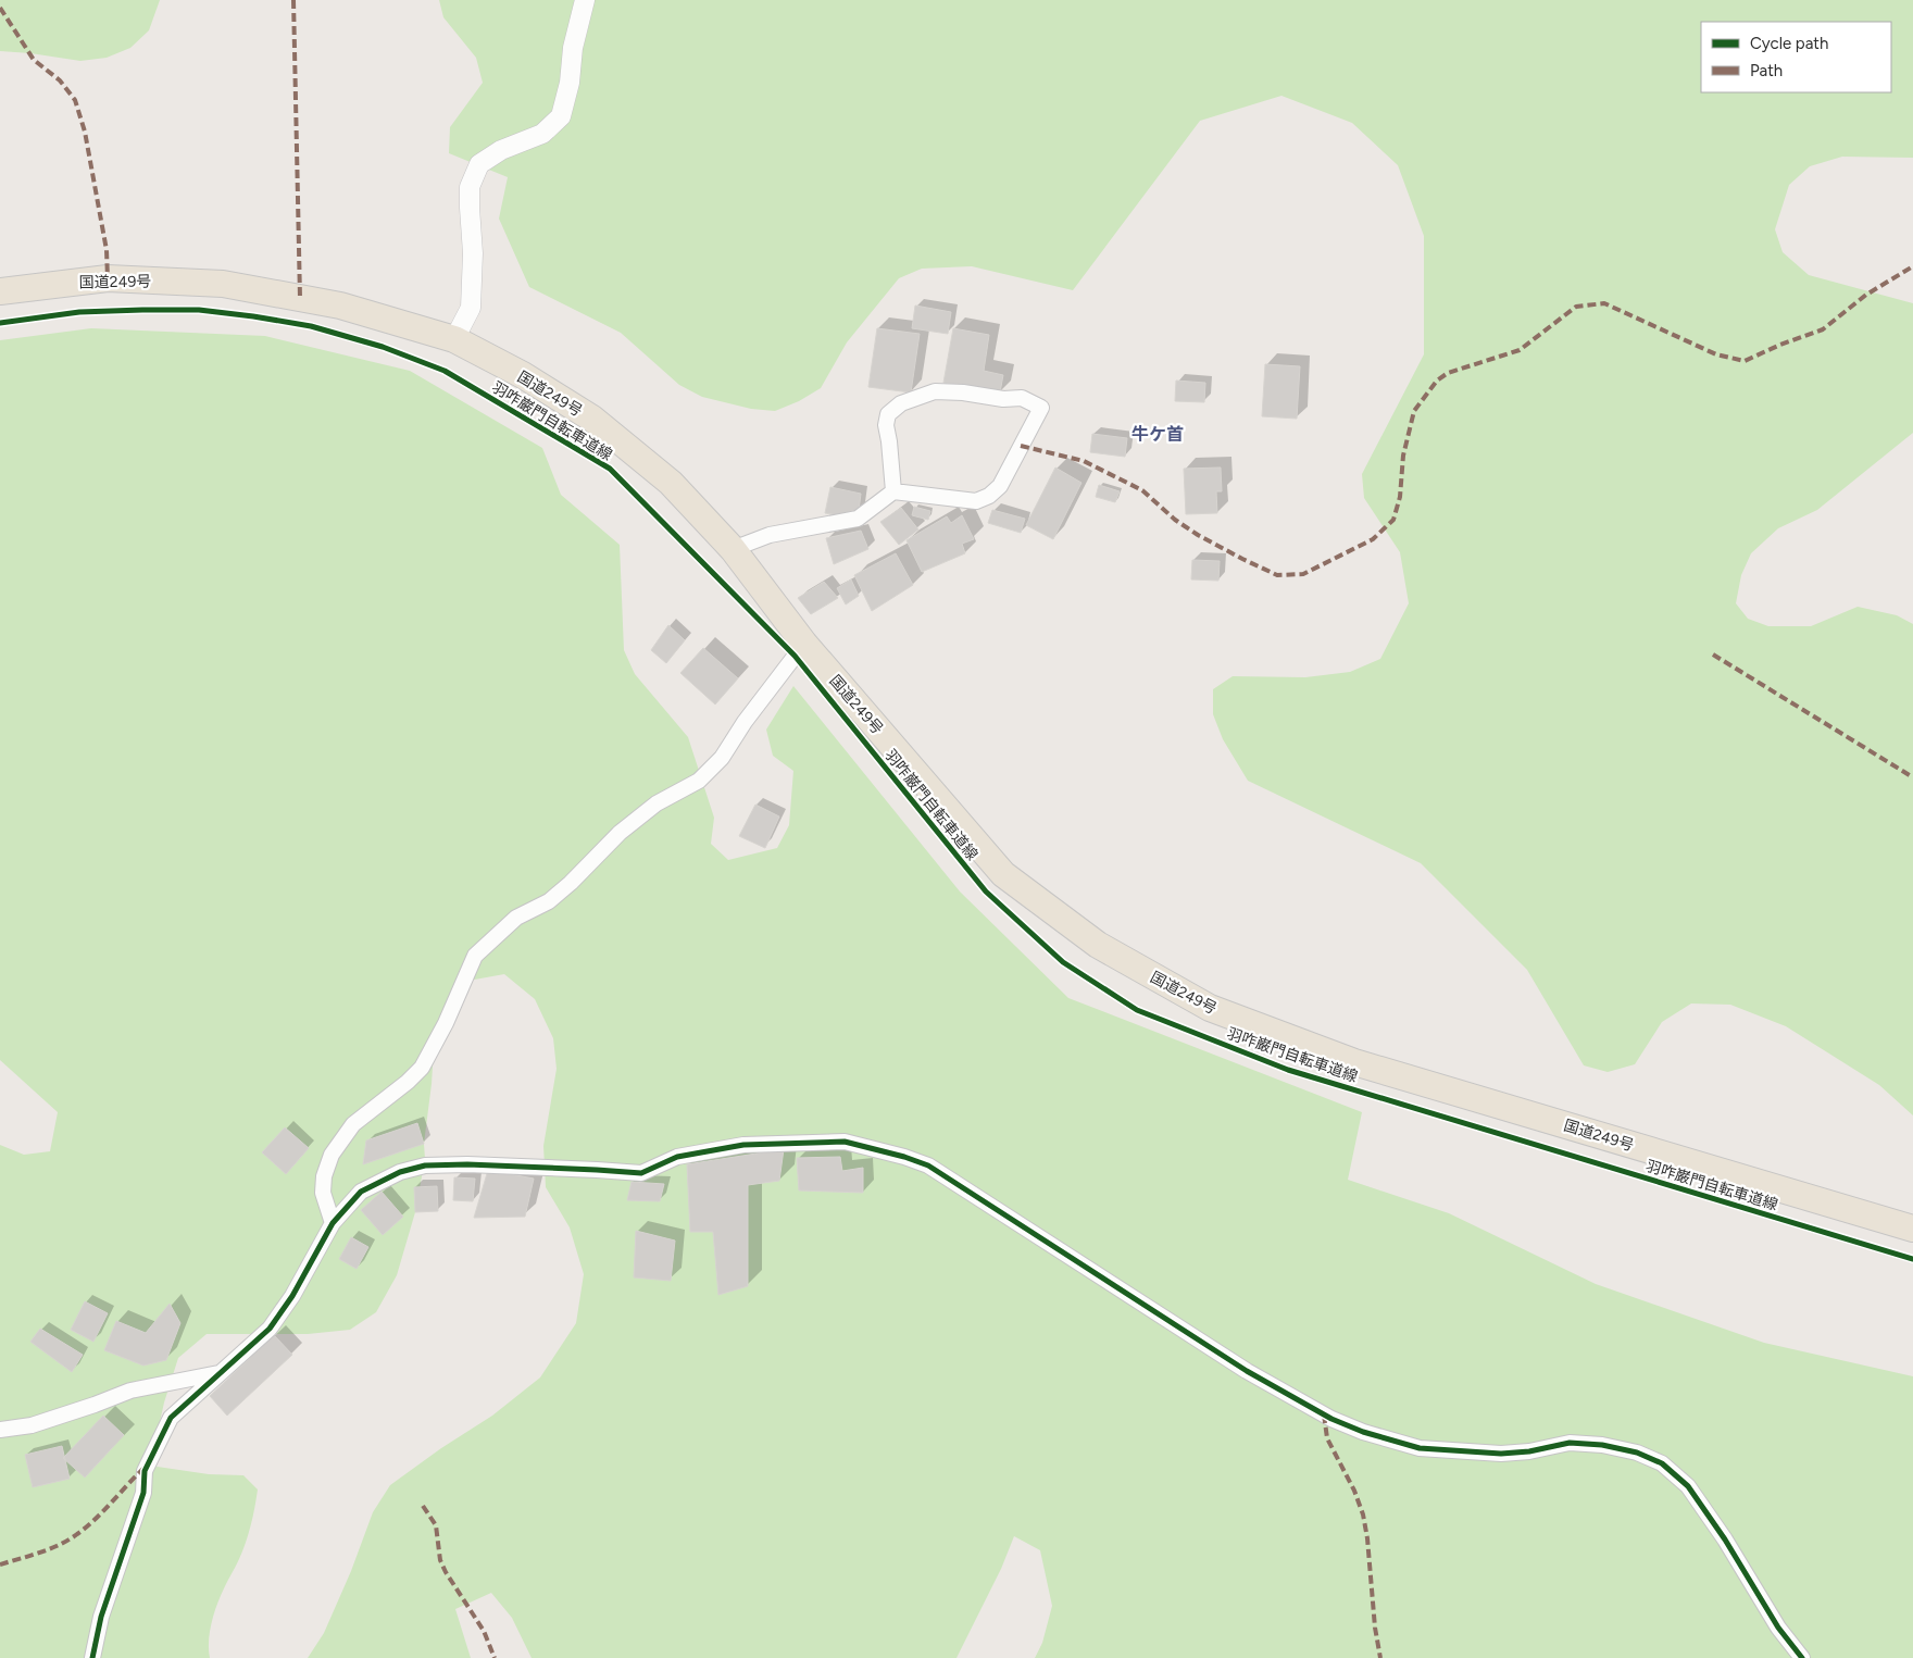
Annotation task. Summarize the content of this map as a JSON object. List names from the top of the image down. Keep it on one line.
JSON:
{"streets":{"highway":["国道249号"],"cycle path":["羽咋巌門自転車道線"]},"districts":["牛ケ首"],"legend":["Cycle path","Path"]}
